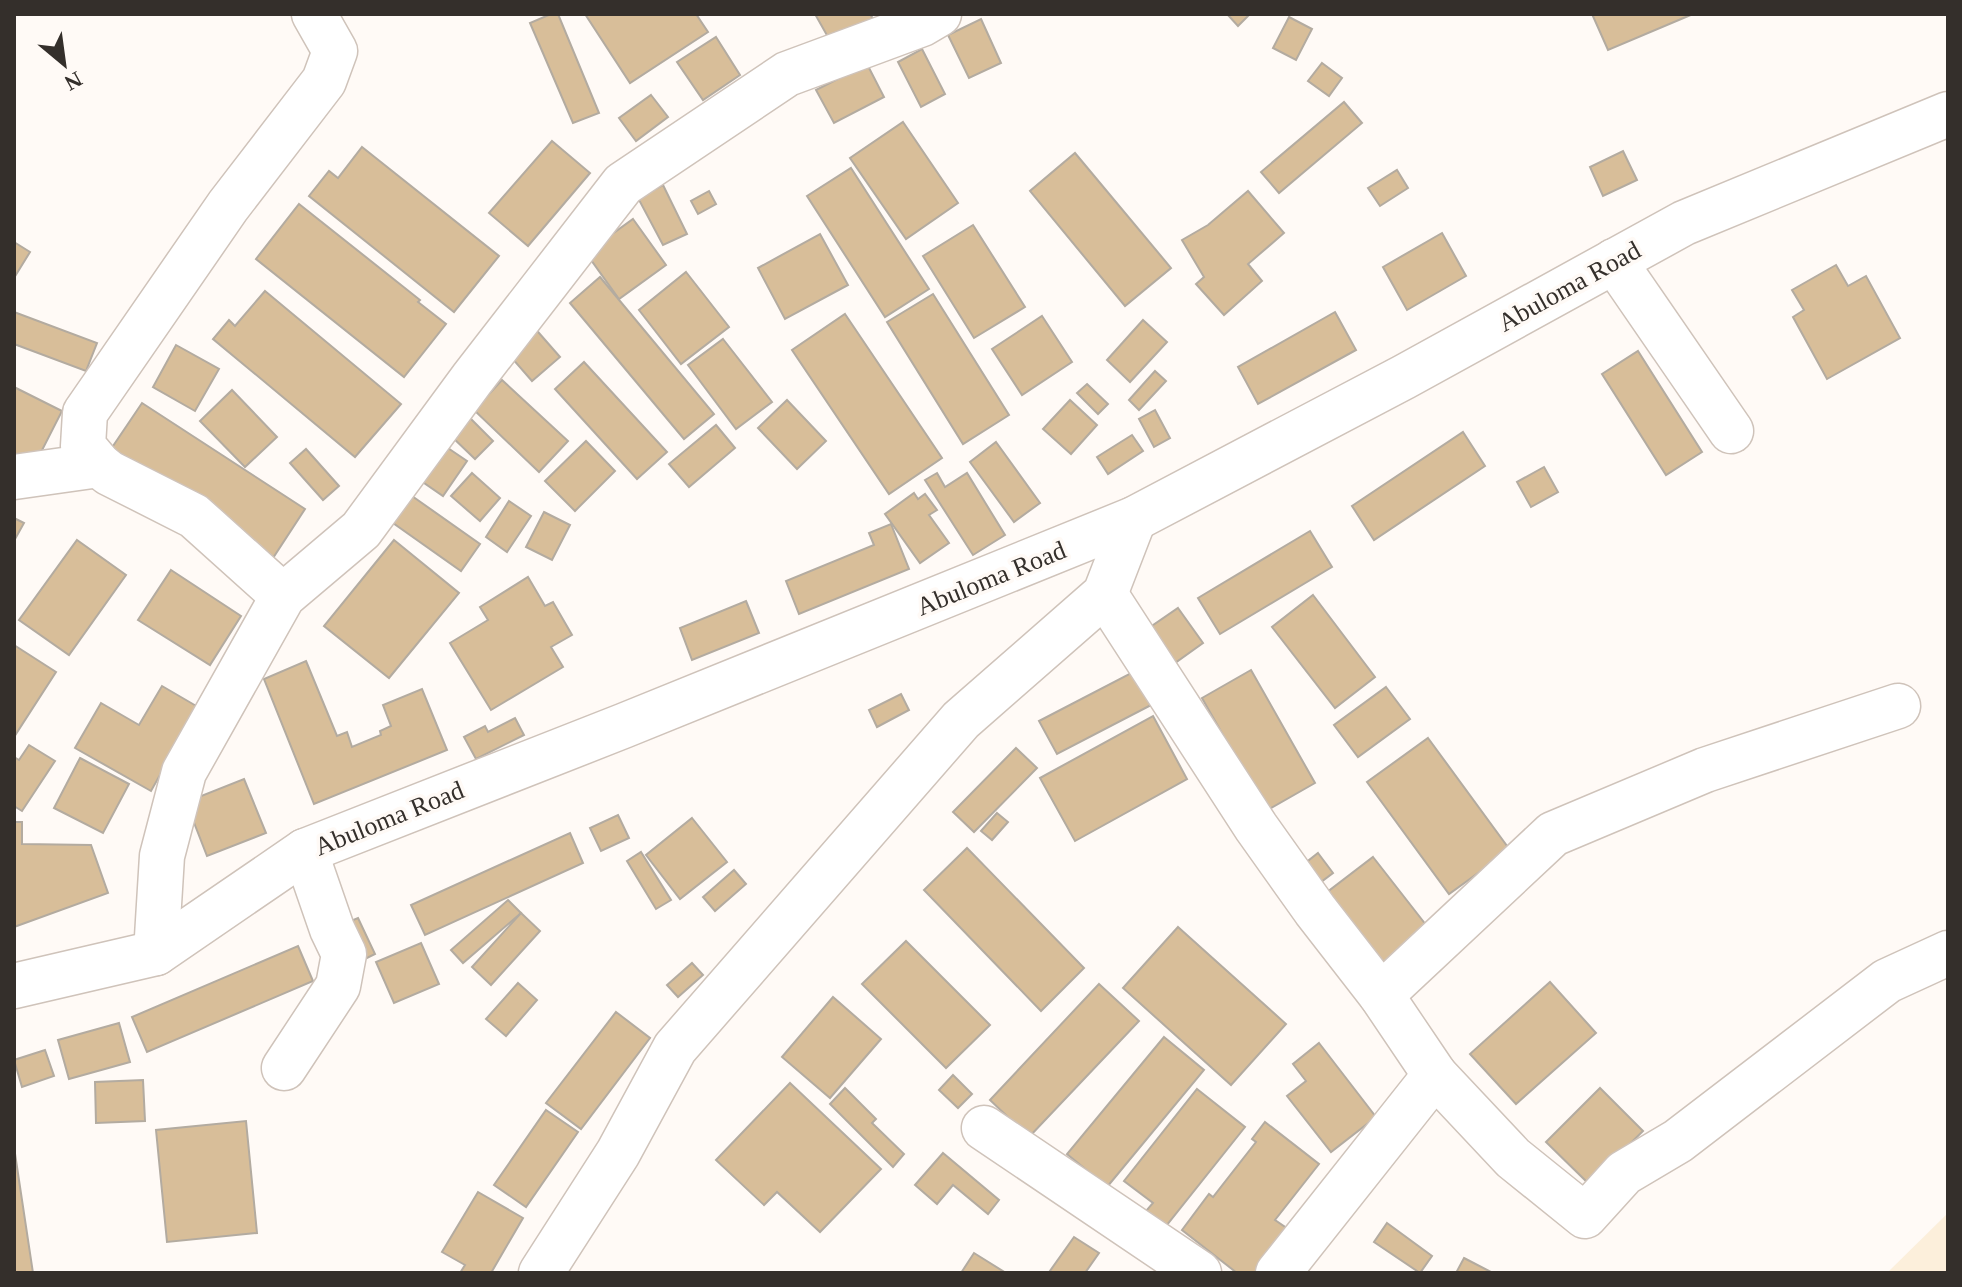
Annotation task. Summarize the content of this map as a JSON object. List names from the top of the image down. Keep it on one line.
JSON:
{"streets":{"street":["Abuloma Road"]},"north":"bottom right"}
